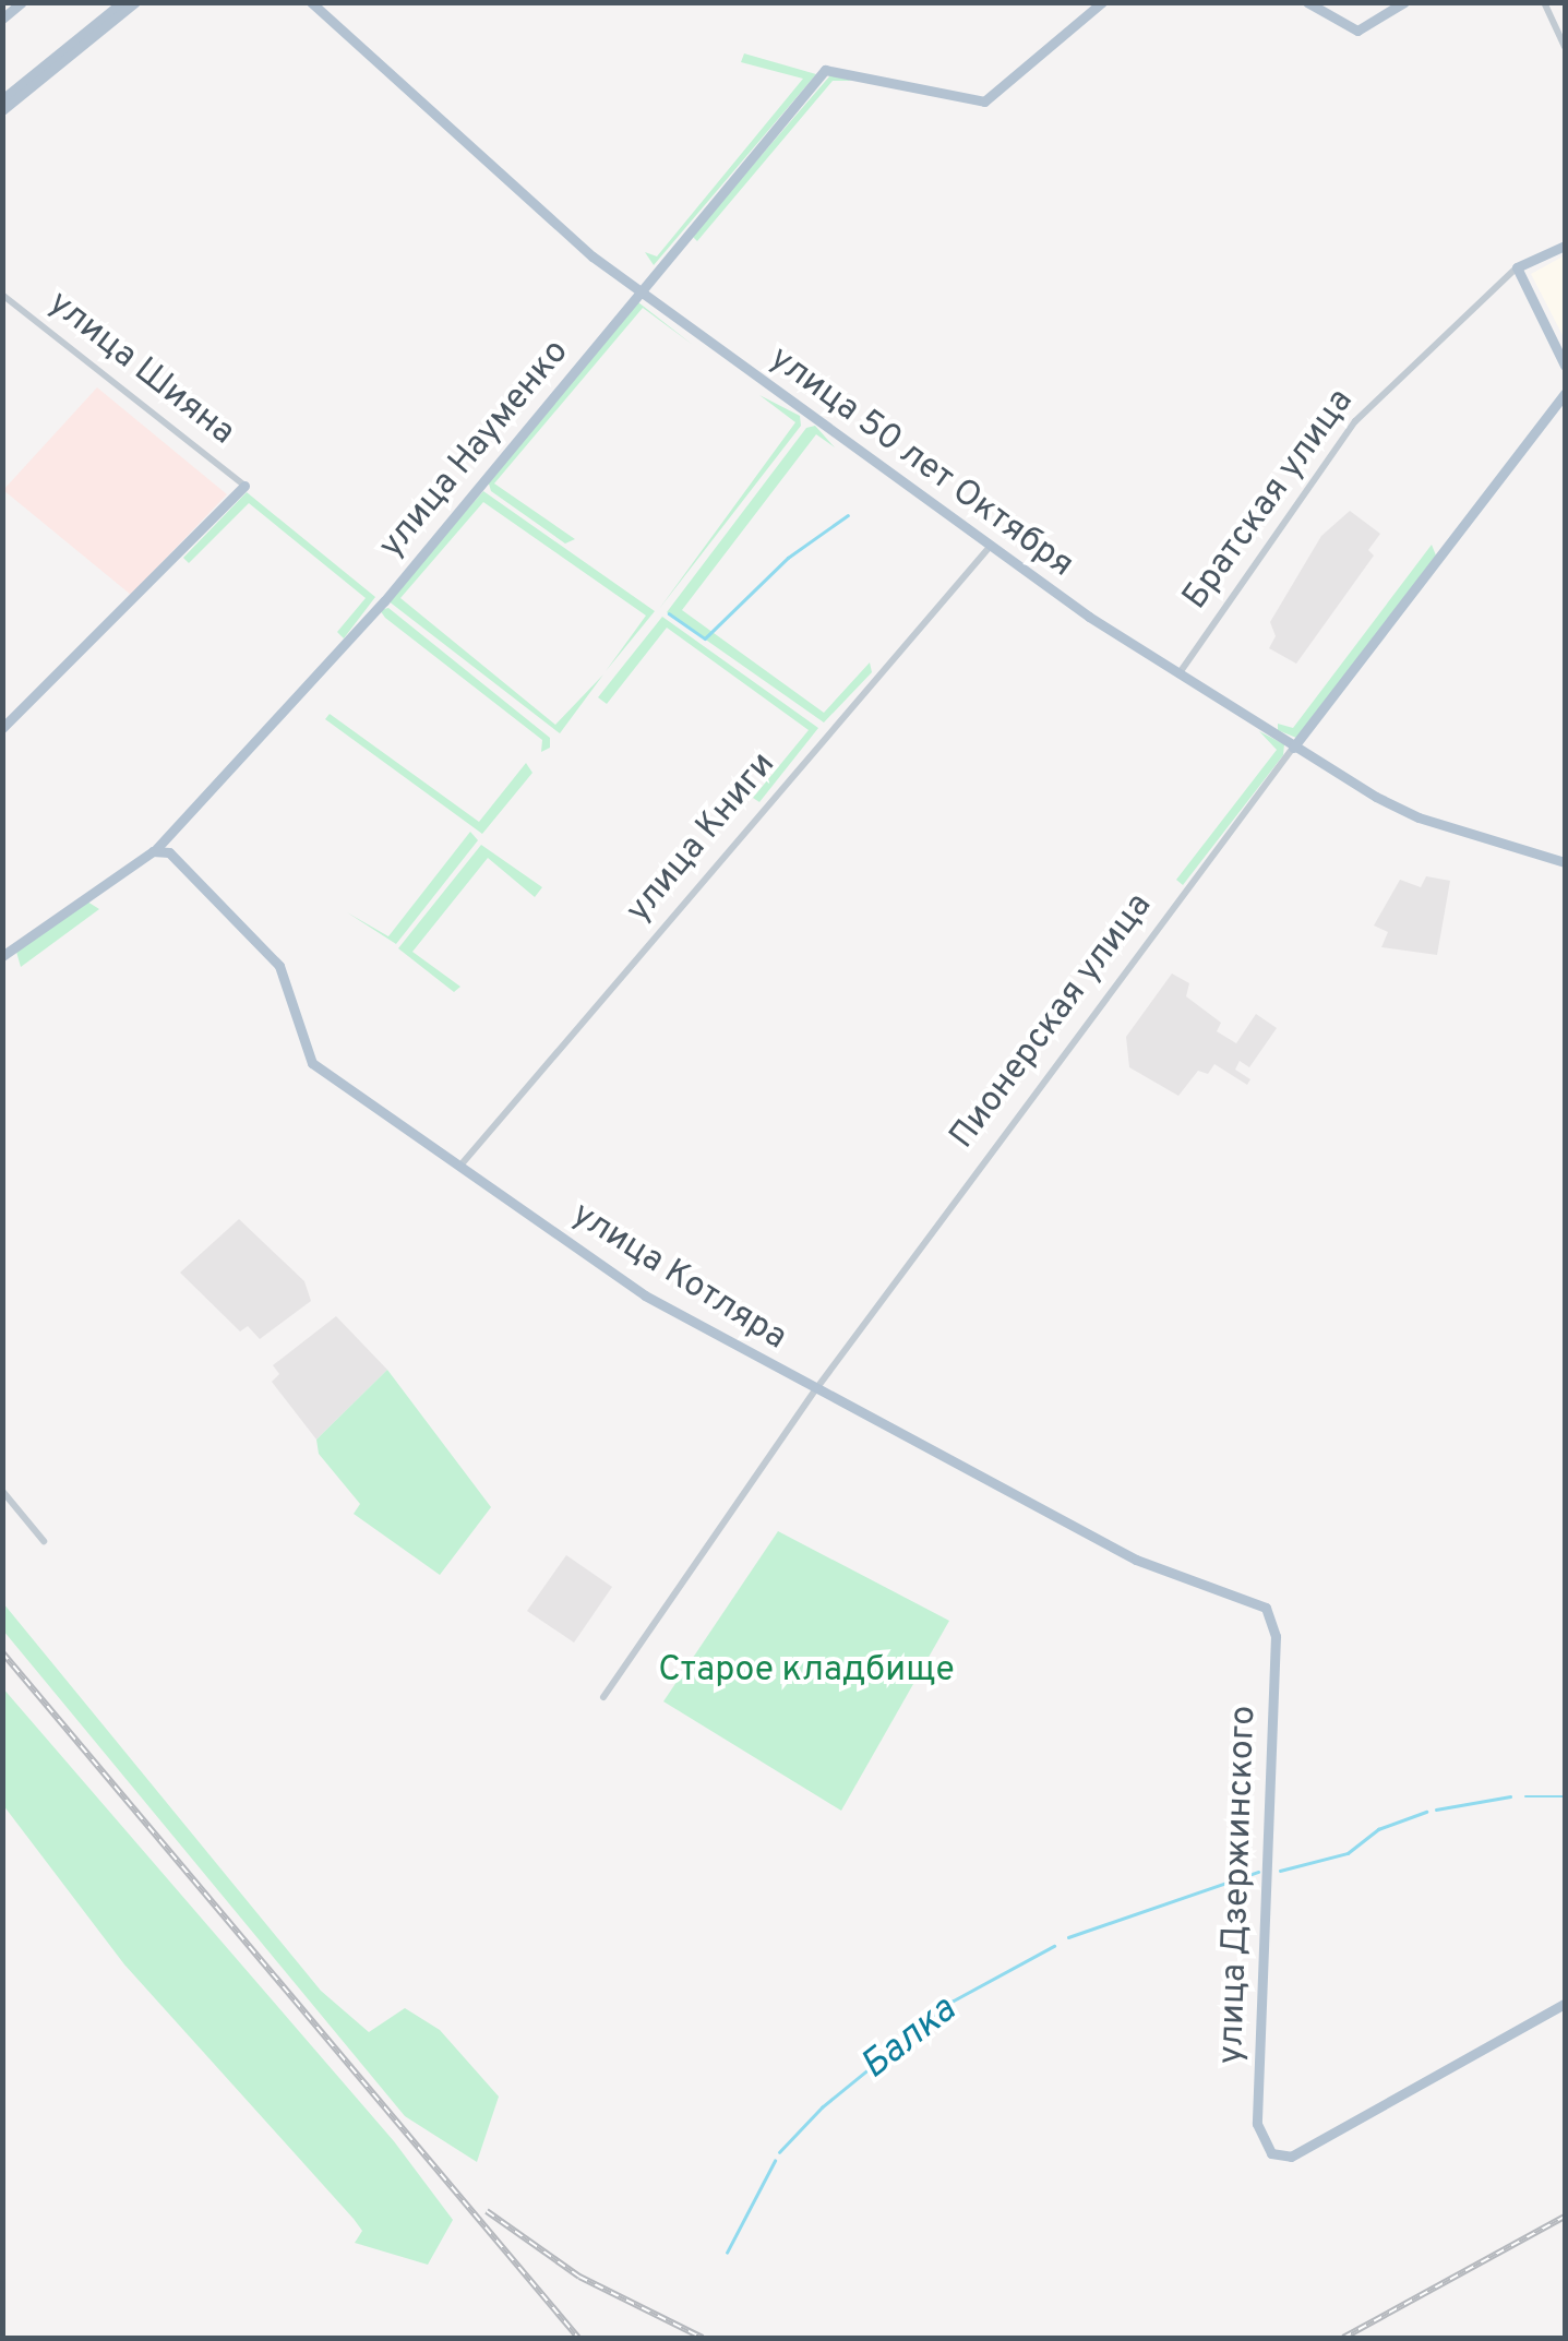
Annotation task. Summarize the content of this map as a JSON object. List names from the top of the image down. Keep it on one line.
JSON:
{"streets":{"main road":["улица Науменко","улица 50 лет Октября","Братская улица","Пионерская улица","улица Котляра","улица Дзержинского"],"street":["улица Шияна","улица Книги"]},"crossings":[["улица Науменко","улица 50 лет Октября"],["улица Науменко","улица Котляра"],["улица 50 лет Октября","Братская улица"],["улица 50 лет Октября","улица Книги"],["улица 50 лет Октября","Пионерская улица"],["улица Книги","улица Котляра"],["Пионерская улица","улица Котляра"],["улица Котляра","улица Дзержинского"]],"water":["Балка"],"parks":["Старое кладбище"]}
